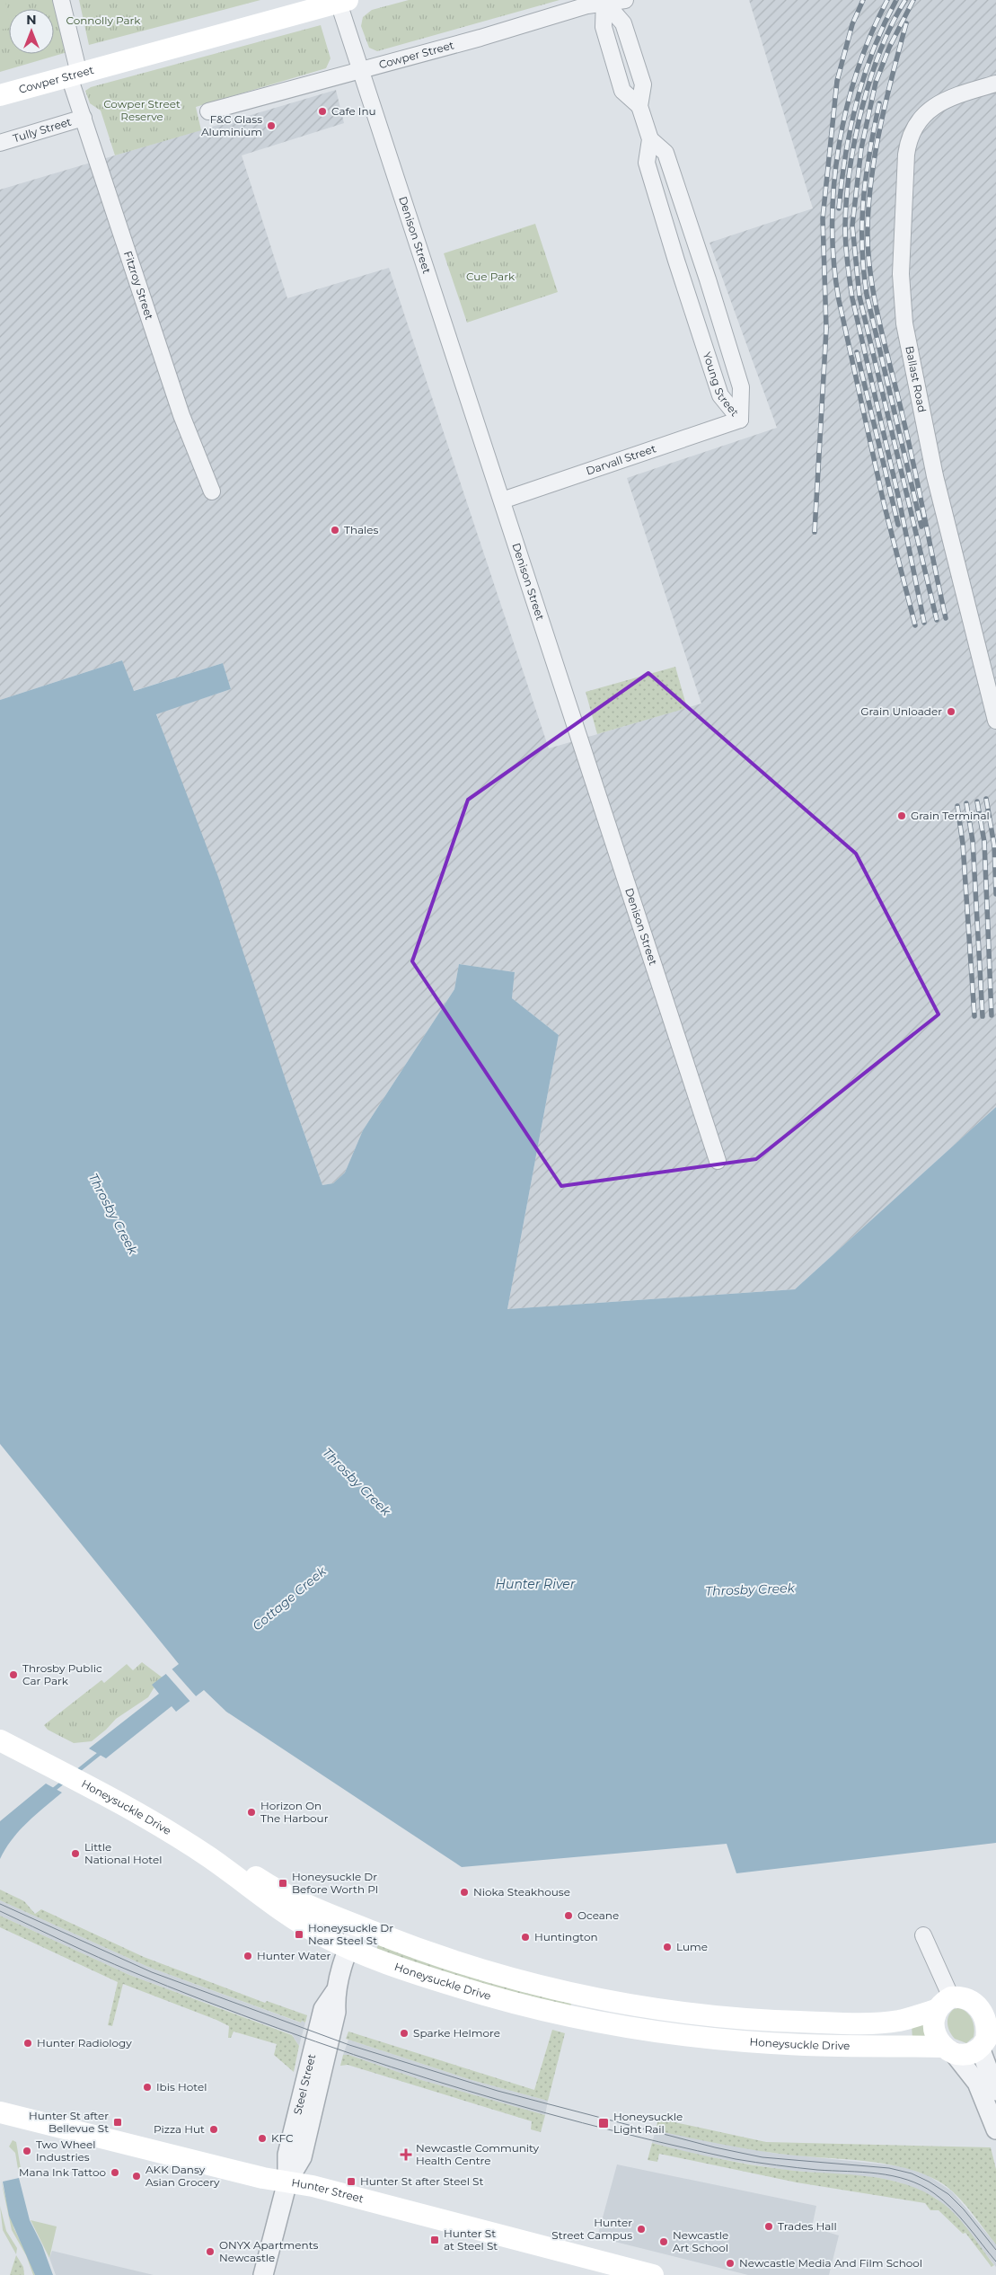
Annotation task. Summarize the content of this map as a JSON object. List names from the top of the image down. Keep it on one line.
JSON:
{"streets":{"main road":["Cowper Street","Honeysuckle Drive","Hunter Street"],"street":["Tully Street","Denison Street","Fitzroy Street","Ballast Road","Young Street","Darvall Street","Steel Street"]},"crossings":[["Cowper Street","Denison Street"],["Cowper Street","Fitzroy Street"],["Cowper Street","Young Street"],["Tully Street","Fitzroy Street"],["Denison Street","Darvall Street"],["Young Street","Darvall Street"],["Honeysuckle Drive","Steel Street"],["Steel Street","Hunter Street"]],"water":["Throsby Creek","Hunter River","Cottage Creek"],"parks":["Connolly Park","Cowper Street Reserve","Cue Park"],"places":{"other":["Cafe Inu","F&C Glass Aluminium","Thales","Grain Unloader","Grain Terminal","Throsby Public Car Park","Horizon On The Harbour","Little National Hotel","Nioka Steakhouse","Oceane","Huntington","Lume","Hunter Water","Sparke Helmore","Hunter Radiology","Ibis Hotel","Pizza Hut","KFC","Two Wheel Industries","Mana Ink Tattoo","AKK Dansy Asian Grocery","Trades Hall","Hunter Street Campus","Newcastle Art School","ONYX Apartments Newcastle","Newcastle Media And Film School"],"transit":["Honeysuckle Dr Before Worth Pl","Honeysuckle Dr Near Steel St","Hunter St after Bellevue St","Honeysuckle Light Rail","Hunter St after Steel St","Hunter St at Steel St"],"health":["Newcastle Community Health Centre"]},"north":"top"}
